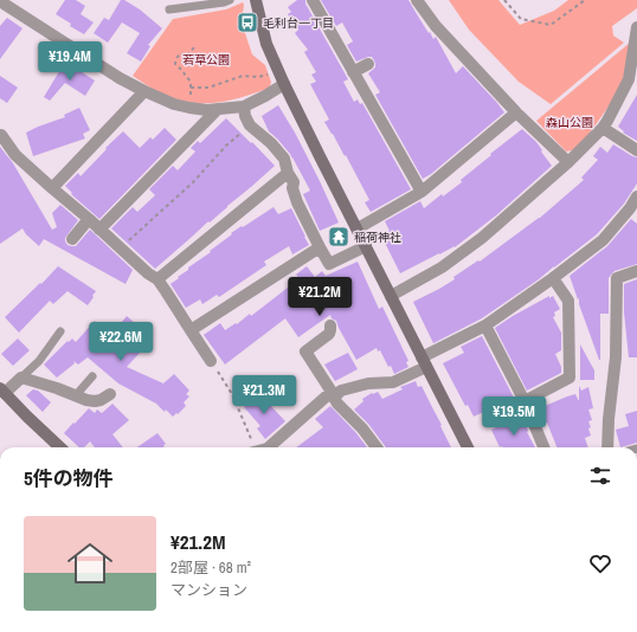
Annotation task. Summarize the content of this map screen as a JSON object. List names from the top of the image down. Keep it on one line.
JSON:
{"parks":["若草公園","森山公園"],"places":{"bus stop":["毛利台一丁目"],"temple":["稲荷神社"]},"page":{"price":["¥19.4M","¥21.2M","¥22.6M","¥21.3M","¥19.5M"],"heading":"5件の物件","list":[{"name":"¥21.2M","note":"2部屋 · 68 m² · マンション"}]}}
